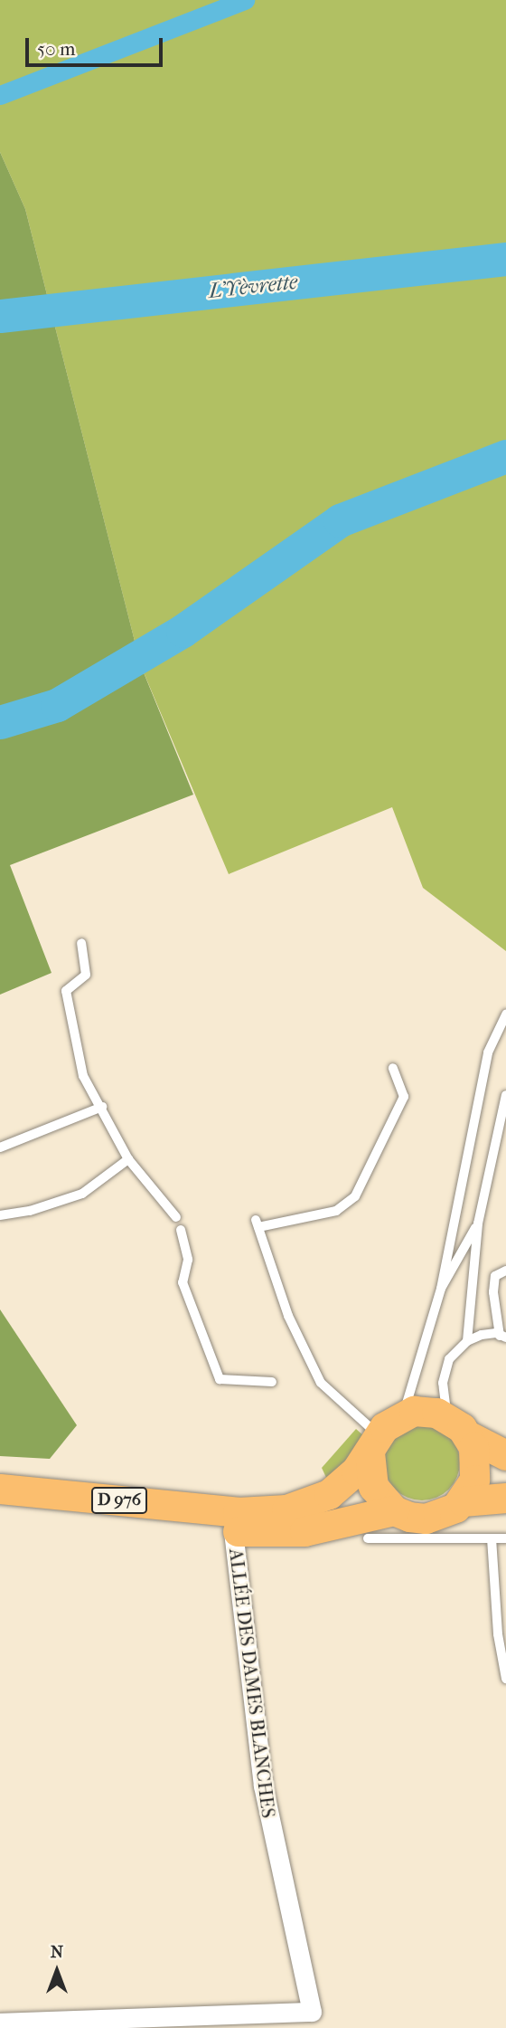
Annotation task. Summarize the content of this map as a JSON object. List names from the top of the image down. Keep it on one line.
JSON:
{"streets":{"main road":["D 976"],"street":["ALLÉE DES DAMES BLANCHES"]},"crossings":[["D 976","ALLÉE DES DAMES BLANCHES"]],"water":["L'Yèvrette"],"scale_bar":"50 m","north":"top"}
